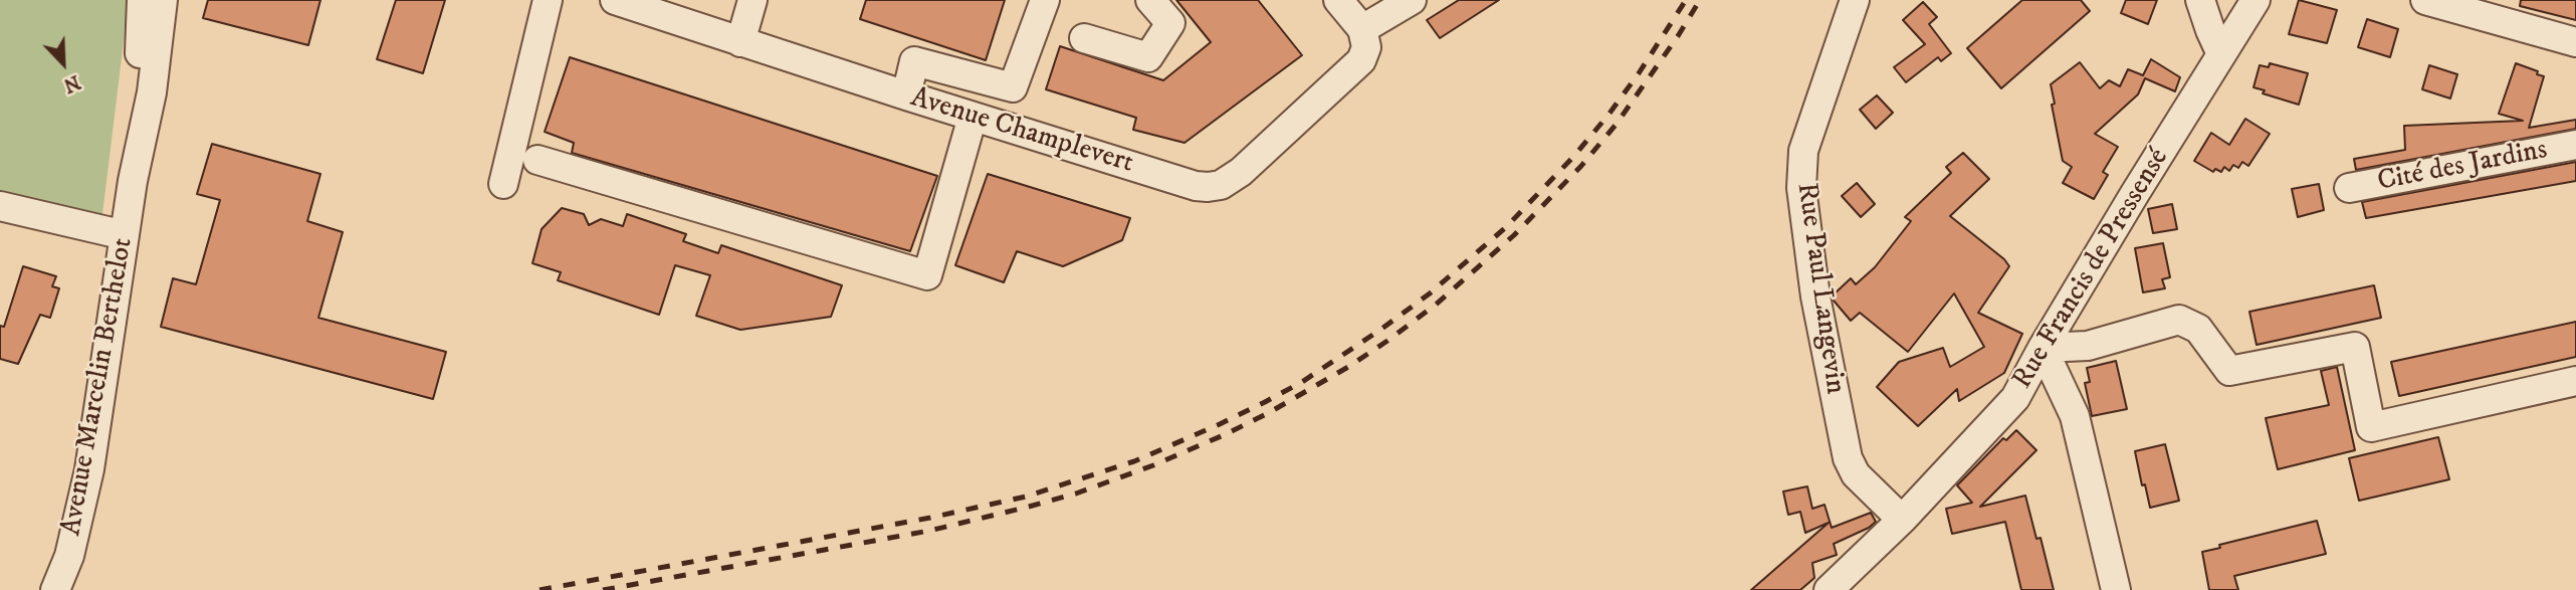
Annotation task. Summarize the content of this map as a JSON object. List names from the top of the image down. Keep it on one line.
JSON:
{"streets":{"street":["Avenue Champlevert","Cité des Jardins","Rue Francis de Pressensé","Rue Paul Langevin","Avenue Marcelin Berthelot"]},"crossings":[["Rue Francis de Pressensé","Rue Paul Langevin"]],"north":"bottom right"}
